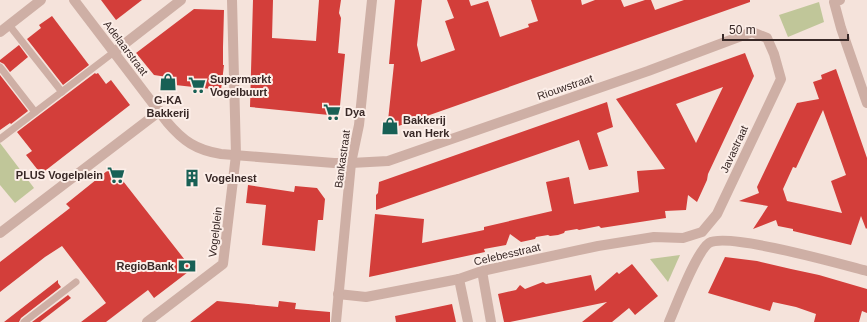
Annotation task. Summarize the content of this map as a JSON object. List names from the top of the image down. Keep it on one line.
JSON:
{"streets":{"street":["Adelaarstraat","Riouwstraat","Javastraat","Bankastraat","Vogelplein","Celebesstraat"]},"crossings":[["Riouwstraat","Javastraat"],["Riouwstraat","Bankastraat"],["Javastraat","Celebesstraat"],["Bankastraat","Celebesstraat"]],"places":{"shop":["G-KA Bakkerij","Bakkerij van Herk"],"supermarket":["Supermarkt Vogelbuurt","Dya","PLUS Vogelplein"],"building":["Vogelnest"],"bank":["RegioBank"]},"scale_bar":"50 m"}
